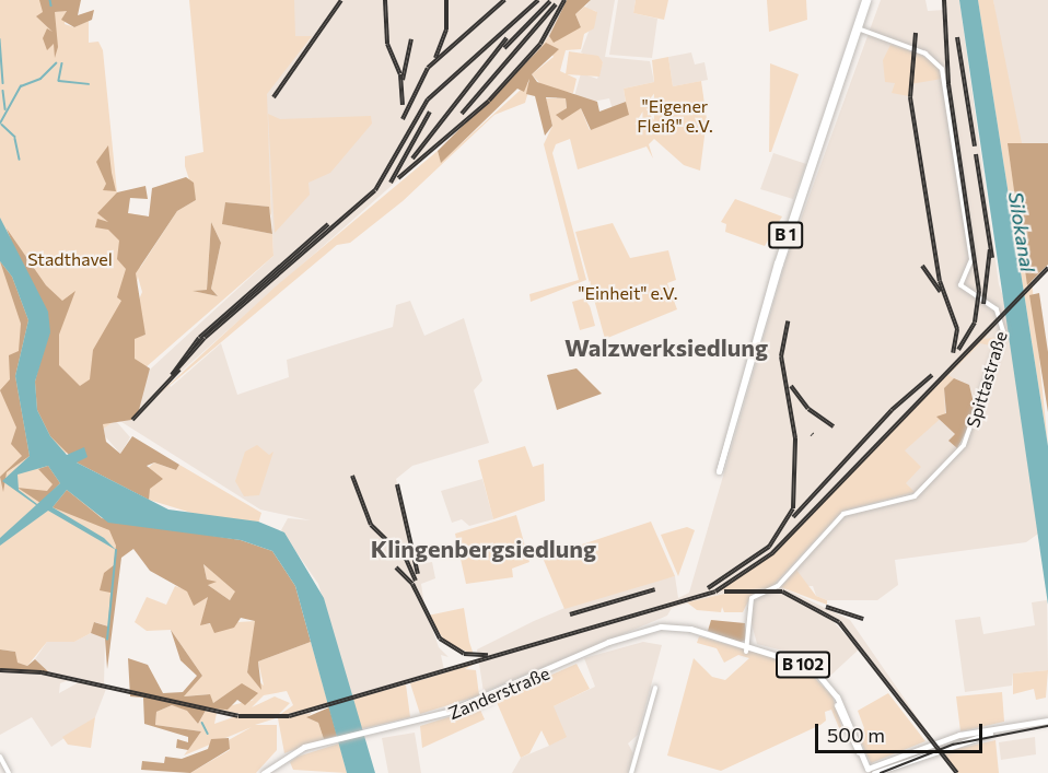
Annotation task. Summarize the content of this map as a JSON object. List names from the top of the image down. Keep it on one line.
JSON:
{"streets":{"main road":["B 1","B 102","Zanderstraße"],"street":["Spittastraße"]},"crossings":[["B 1","Spittastraße"],["Spittastraße","B 102"],["Spittastraße","Zanderstraße"],["B 102","Zanderstraße"]],"districts":["Walzwerksiedlung","Klingenbergsiedlung"],"water":["Silokanal"],"parks":["\"Eigener Fleiß\" e.V.","Stadthavel","\"Einheit\" e.V."],"scale_bar":"500 m"}
